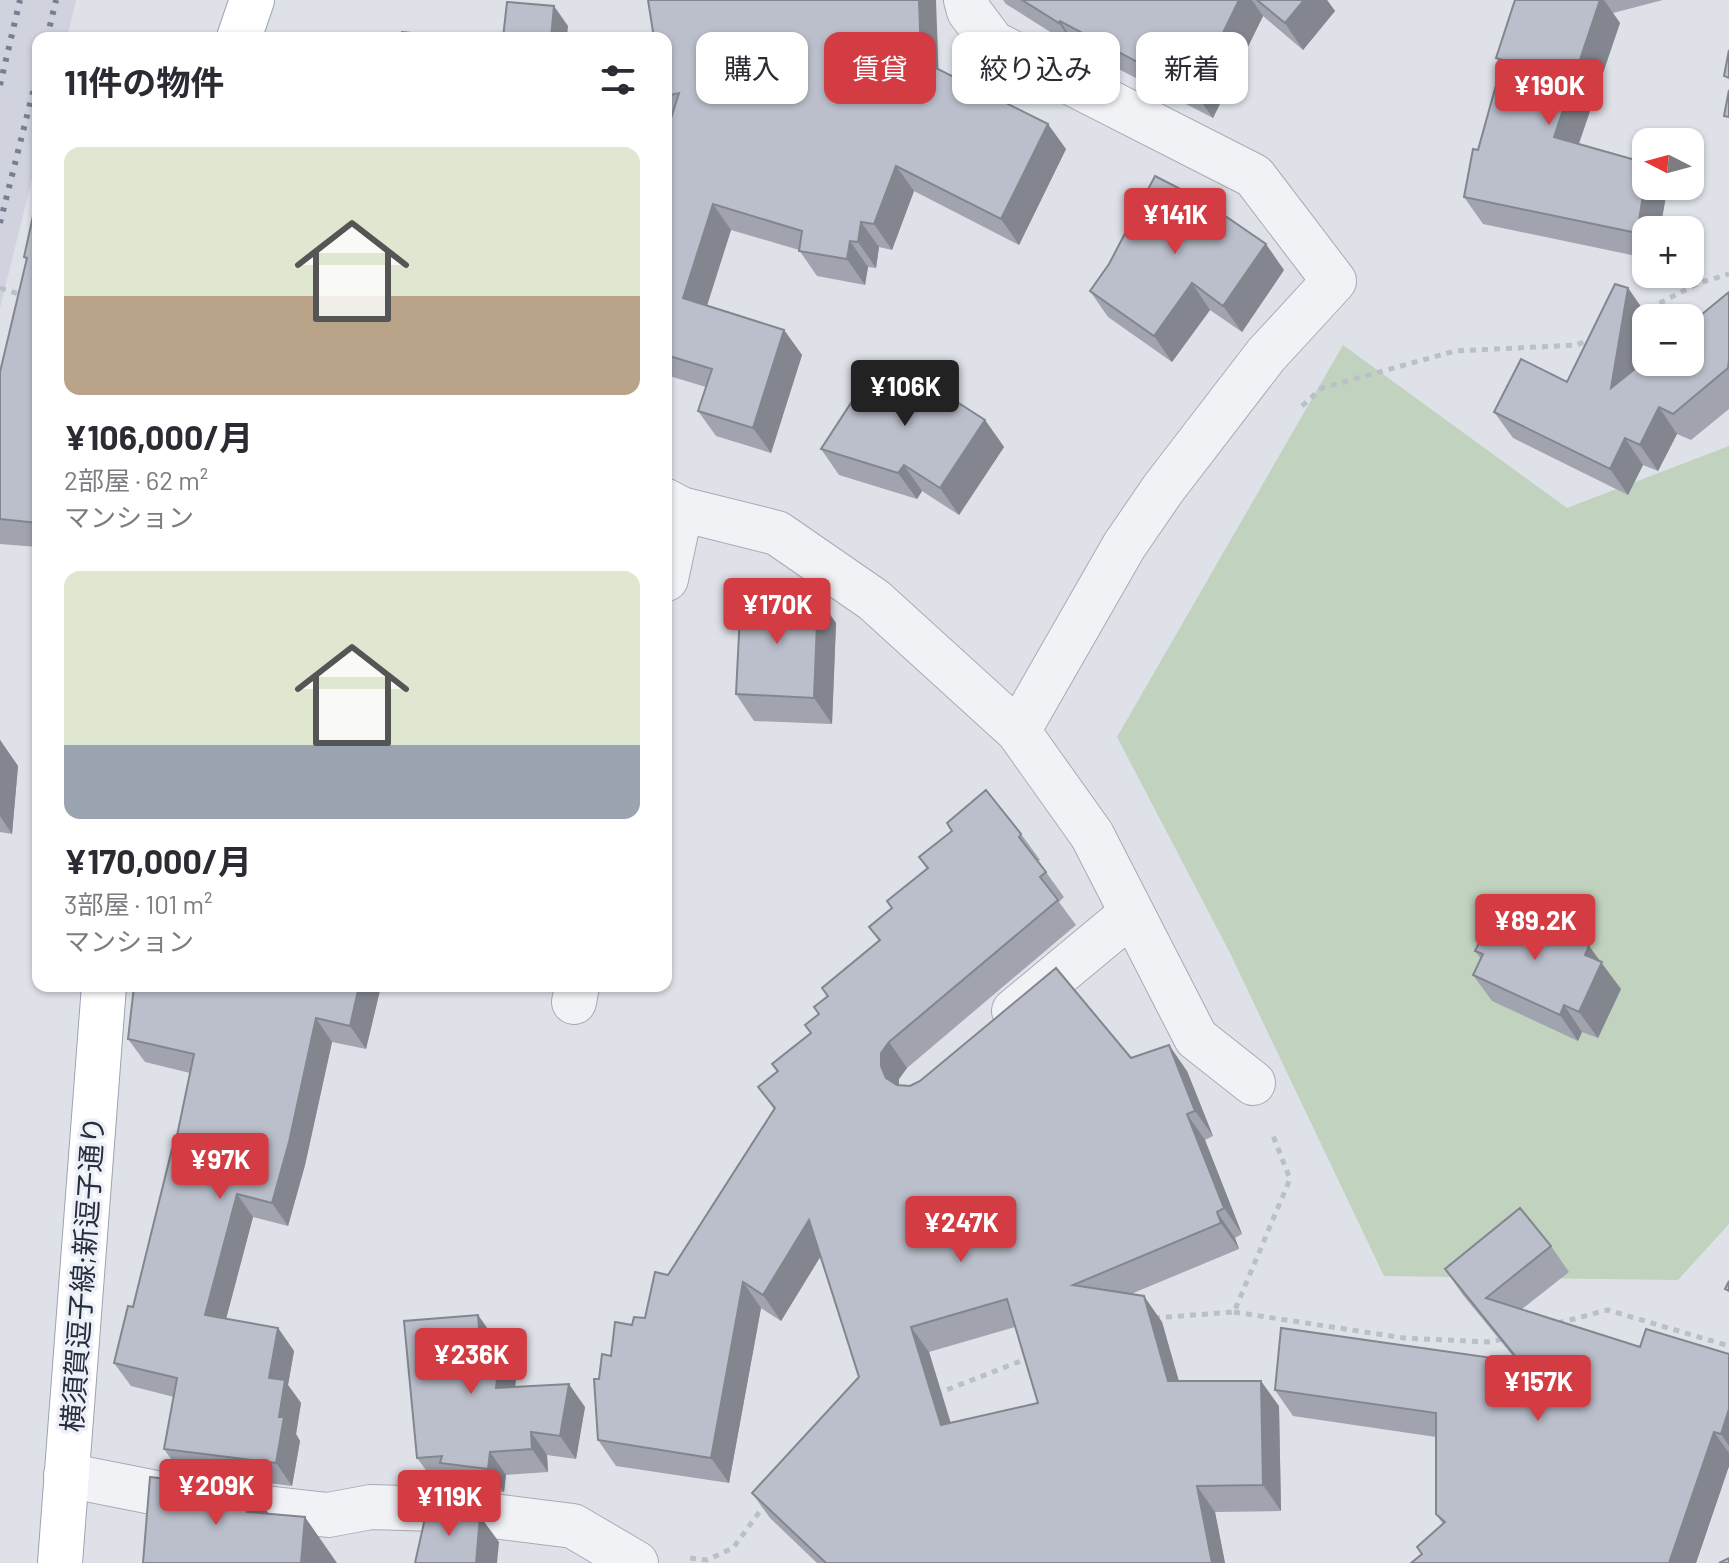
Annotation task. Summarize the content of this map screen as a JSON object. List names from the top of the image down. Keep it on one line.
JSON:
{"streets":{"main road":["横須賀逗子線;新逗子通り"]},"north":"left","page":{"chip":["購入","賃貸","絞り込み","新着"],"heading":"11件の物件","price":["¥190K","¥141K","¥106K","¥170K","¥89.2K","¥97K","¥247K","¥236K","¥157K","¥209K","¥119K"],"map_buttons":["+","−"],"list":[{"name":"¥106,000/月","note":"2部屋 · 62 m² · マンション"},{"name":"¥170,000/月","note":"3部屋 · 101 m² · マンション"}]}}
